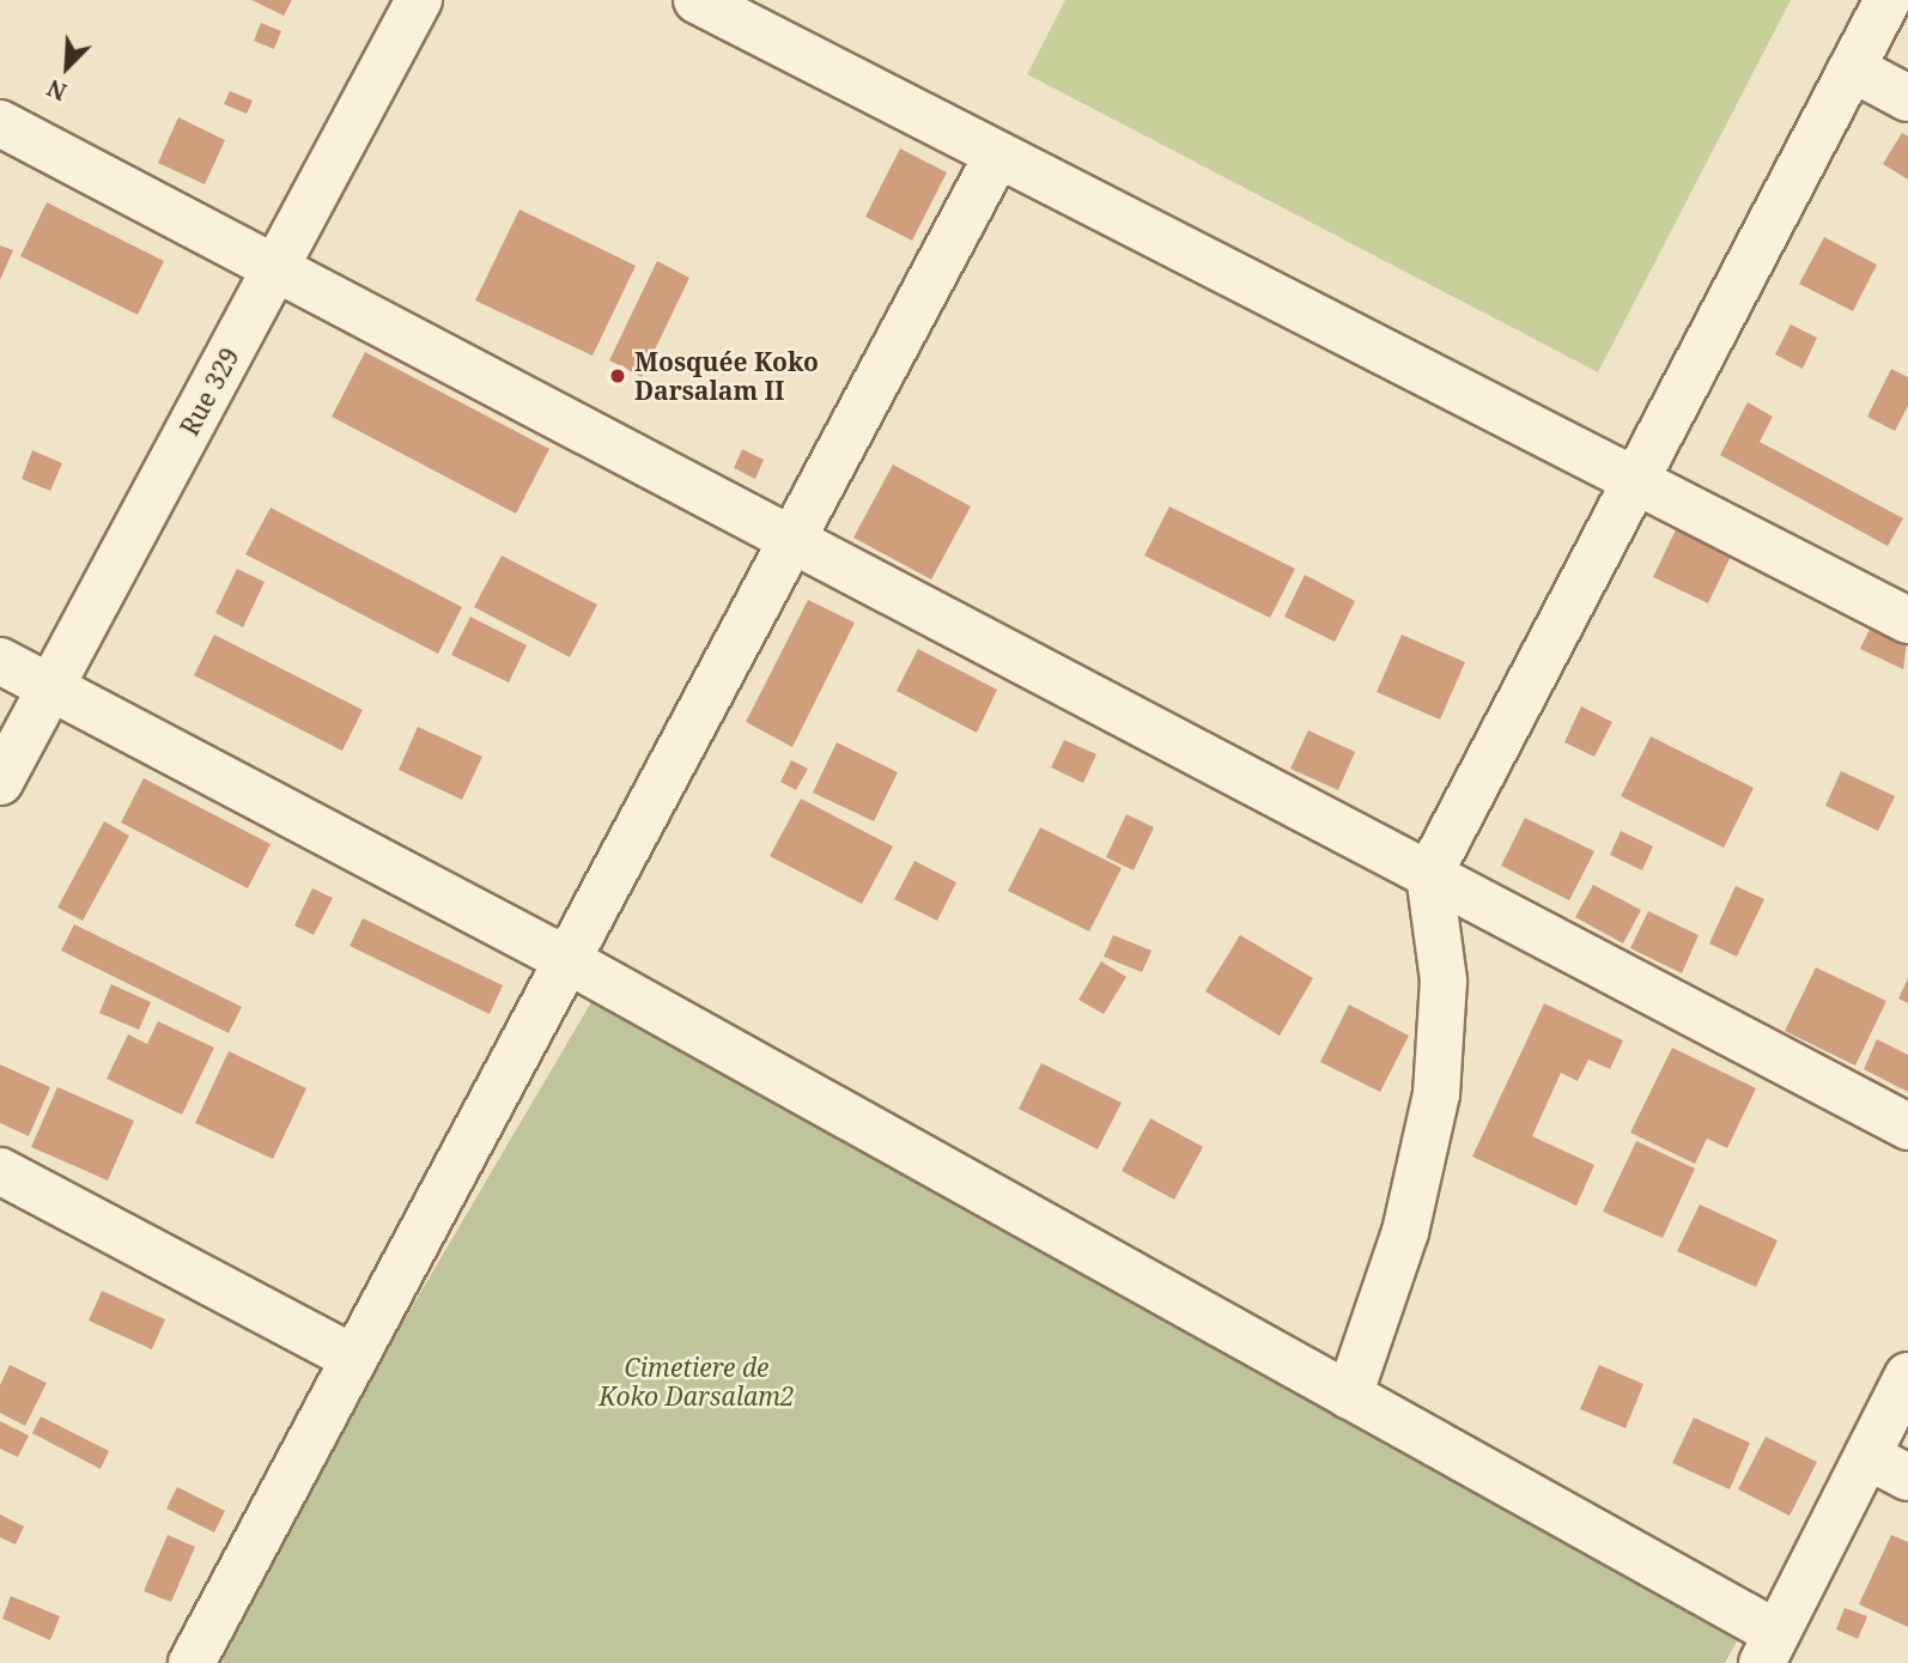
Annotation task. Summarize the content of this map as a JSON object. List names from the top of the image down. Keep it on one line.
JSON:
{"streets":{"street":["Rue 329"]},"parks":["Cimetiere de Koko Darsalam2"],"places":["Mosquée Koko Darsalam II"],"north":"bottom left"}
